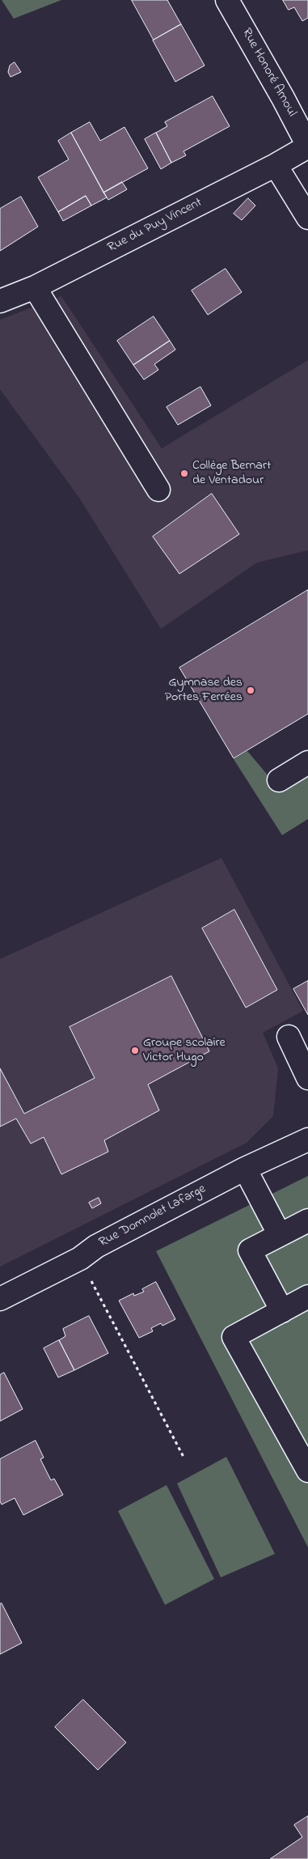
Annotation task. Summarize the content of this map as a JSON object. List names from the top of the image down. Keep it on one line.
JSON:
{"streets":{"street":["Rue Honoré Arnoul","Rue du Puy Vincent","Rue Domnolet Lafarge"]},"crossings":[["Rue Honoré Arnoul","Rue du Puy Vincent"]],"places":["Collège Bernart de Ventadour","Gymnase des Portes Ferrées","Groupe scolaire Victor Hugo"]}
